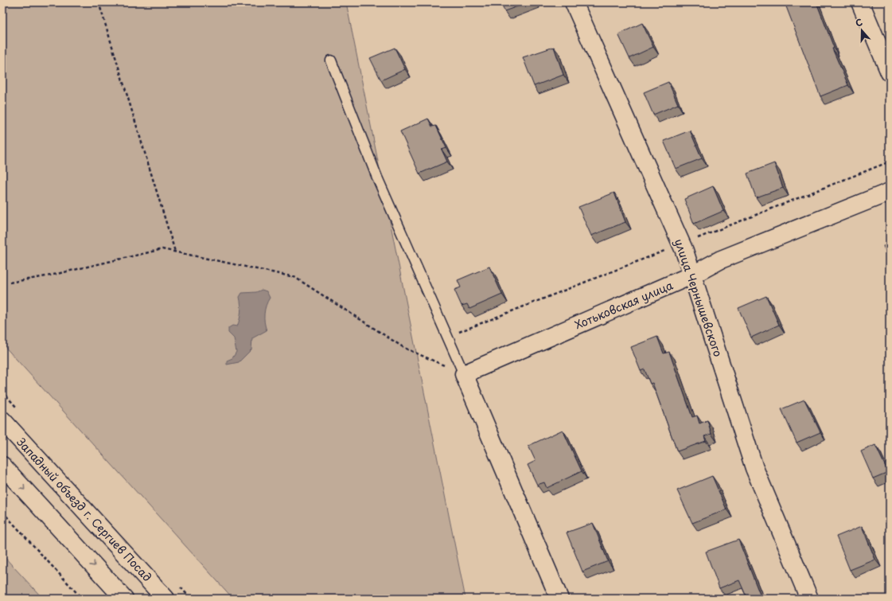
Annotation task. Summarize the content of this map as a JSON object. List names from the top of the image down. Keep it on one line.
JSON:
{"streets":{"street":["улица Чернышевского","Хотьковская улица","Западный объезд г. Сергиев Посад"]},"crossings":[["улица Чернышевского","Хотьковская улица"]],"north":"top"}
